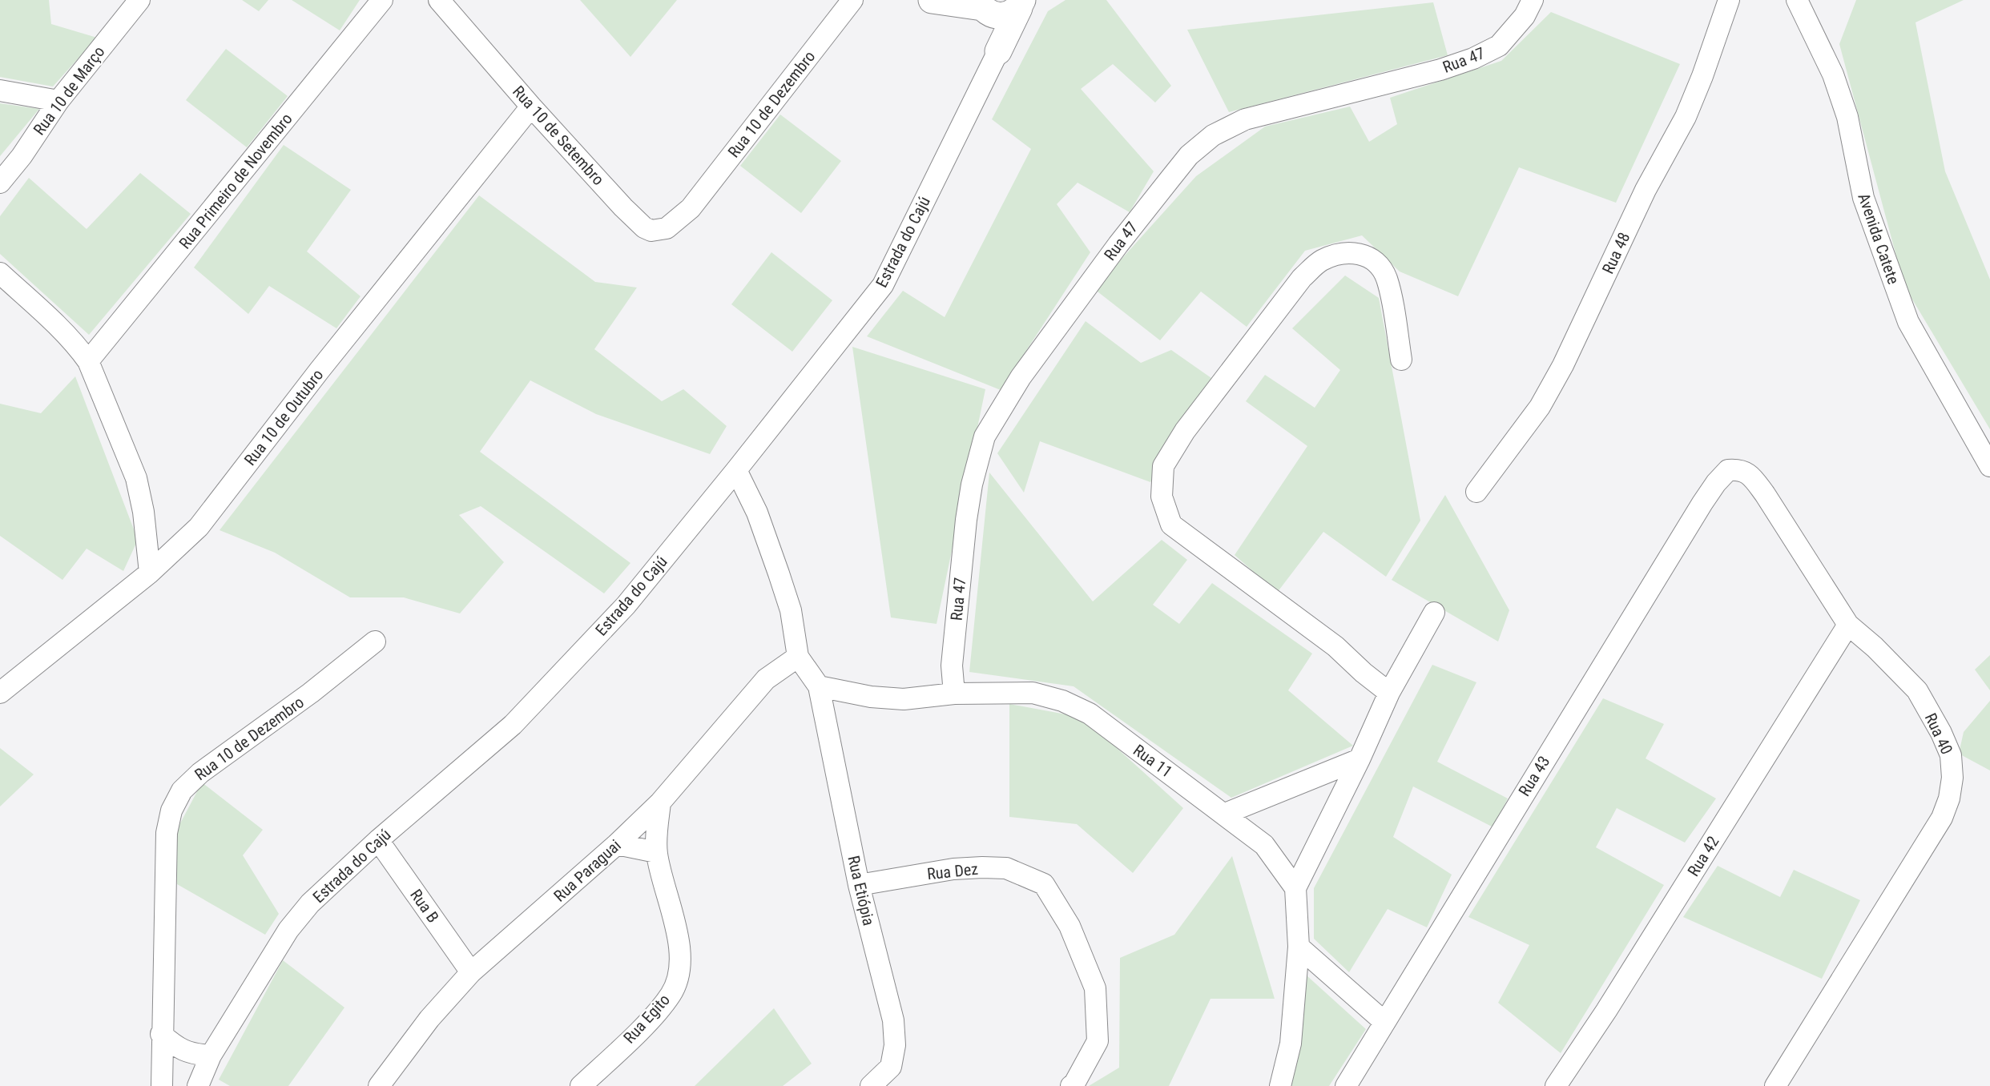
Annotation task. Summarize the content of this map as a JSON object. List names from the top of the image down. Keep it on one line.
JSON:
{"streets":{"main road":["Estrada do Cajú"],"street":["Rua 47","Rua 10 de Março","Rua 10 de Dezembro","Rua 10 de Setembro","Rua Primeiro de Novembro","Avenida Catete","Rua 48","Rua 10 de Outubro","Rua 40","Rua 11","Rua 43","Rua 42","Rua Paraguai","Rua Dez","Rua Etiópia","Rua B","Rua Egito"]},"crossings":[["Rua 47","Rua 11"],["Rua 10 de Dezembro","Rua 10 de Setembro"],["Rua 10 de Setembro","Rua 10 de Outubro"],["Estrada do Cajú","Rua B"],["Rua 40","Rua 43"],["Rua 40","Rua 42"],["Rua 11","Rua Etiópia"],["Rua Paraguai","Rua B"],["Rua Paraguai","Rua Egito"],["Rua Dez","Rua Etiópia"]]}
